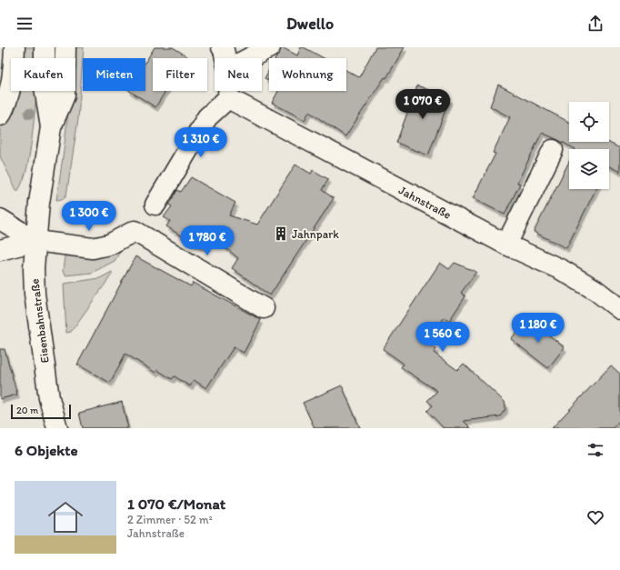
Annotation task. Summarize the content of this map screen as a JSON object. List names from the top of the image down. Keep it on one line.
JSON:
{"streets":{"street":["Jahnstraße","Eisenbahnstraße"]},"places":{"building":["Jahnpark"]},"scale_bar":"20 m","page":{"header":"Dwello","chip":["Kaufen","Mieten","Filter","Neu","Wohnung"],"price":["1 070 €","1 310 €","1 300 €","1 780 €","1 180 €","1 560 €"],"scale":"20 m","heading":"6 Objekte","list":[{"name":"1 070 €/Monat","note":"2 Zimmer · 52 m² · Jahnstraße"}]}}
